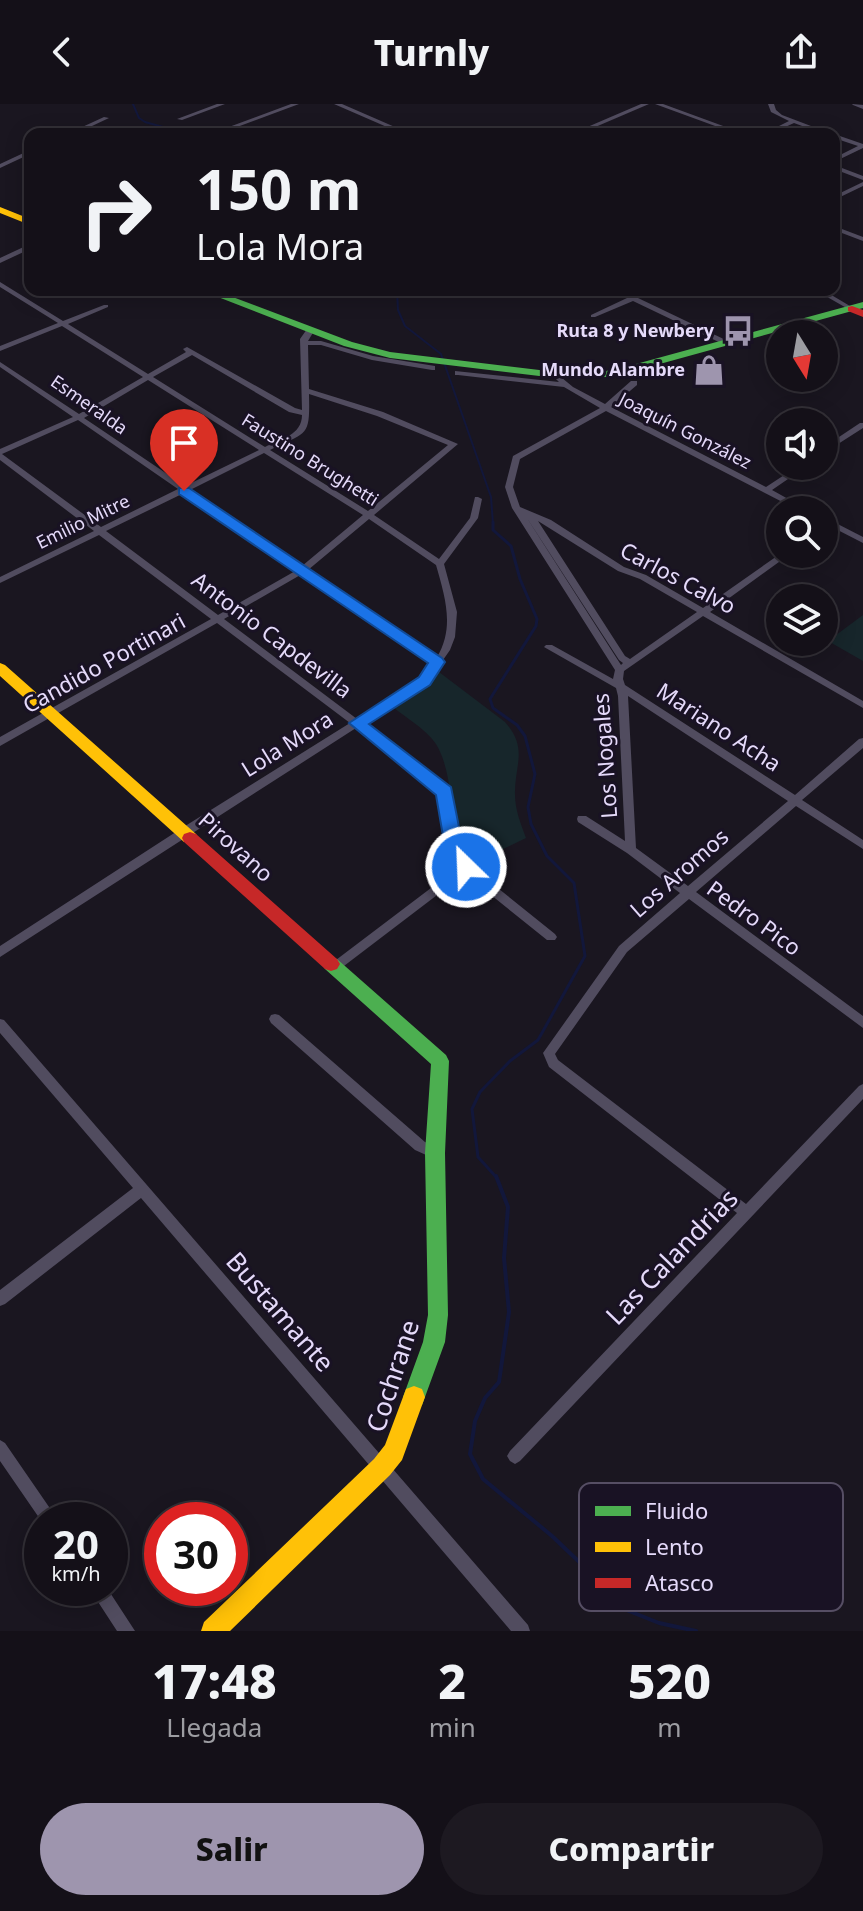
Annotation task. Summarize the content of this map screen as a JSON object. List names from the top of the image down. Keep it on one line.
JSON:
{"streets":{"main road":["Pirovano","Cochrane"],"street":["Esmeralda","Joaquín González","Faustino Brughetti","Emilio Mitre","Carlos Calvo","Antonio Capdevilla","Candido Portinari","Mariano Acha","Lola Mora","Los Nogales","Los Aromos","Pedro Pico","Las Calandrias","Bustamante"]},"crossings":[["Esmeralda","Emilio Mitre"],["Esmeralda","Candido Portinari"],["Esmeralda","Lola Mora"],["Faustino Brughetti","Emilio Mitre"],["Faustino Brughetti","Candido Portinari"],["Faustino Brughetti","Lola Mora"],["Emilio Mitre","Antonio Capdevilla"],["Carlos Calvo","Los Nogales"],["Antonio Capdevilla","Candido Portinari"],["Antonio Capdevilla","Lola Mora"],["Candido Portinari","Pirovano"],["Mariano Acha","Los Nogales"],["Mariano Acha","Los Aromos"],["Lola Mora","Pirovano"],["Los Nogales","Pedro Pico"],["Pirovano","Cochrane"],["Los Aromos","Pedro Pico"],["Los Aromos","Las Calandrias"],["Bustamante","Cochrane"]],"places":{"bus stop":["Ruta 8 y Newbery"],"shop":["Mundo Alambre"]},"legend":["Fluido","Lento","Atasco"],"north":"bottom","page":{"header":"Turnly","turn":["150 m","Lola Mora"],"speed":"20 km/h","limit":"30","eta":["17:48","Llegada","2","min","520","m"],"buttons":["Salir","Compartir"]}}
